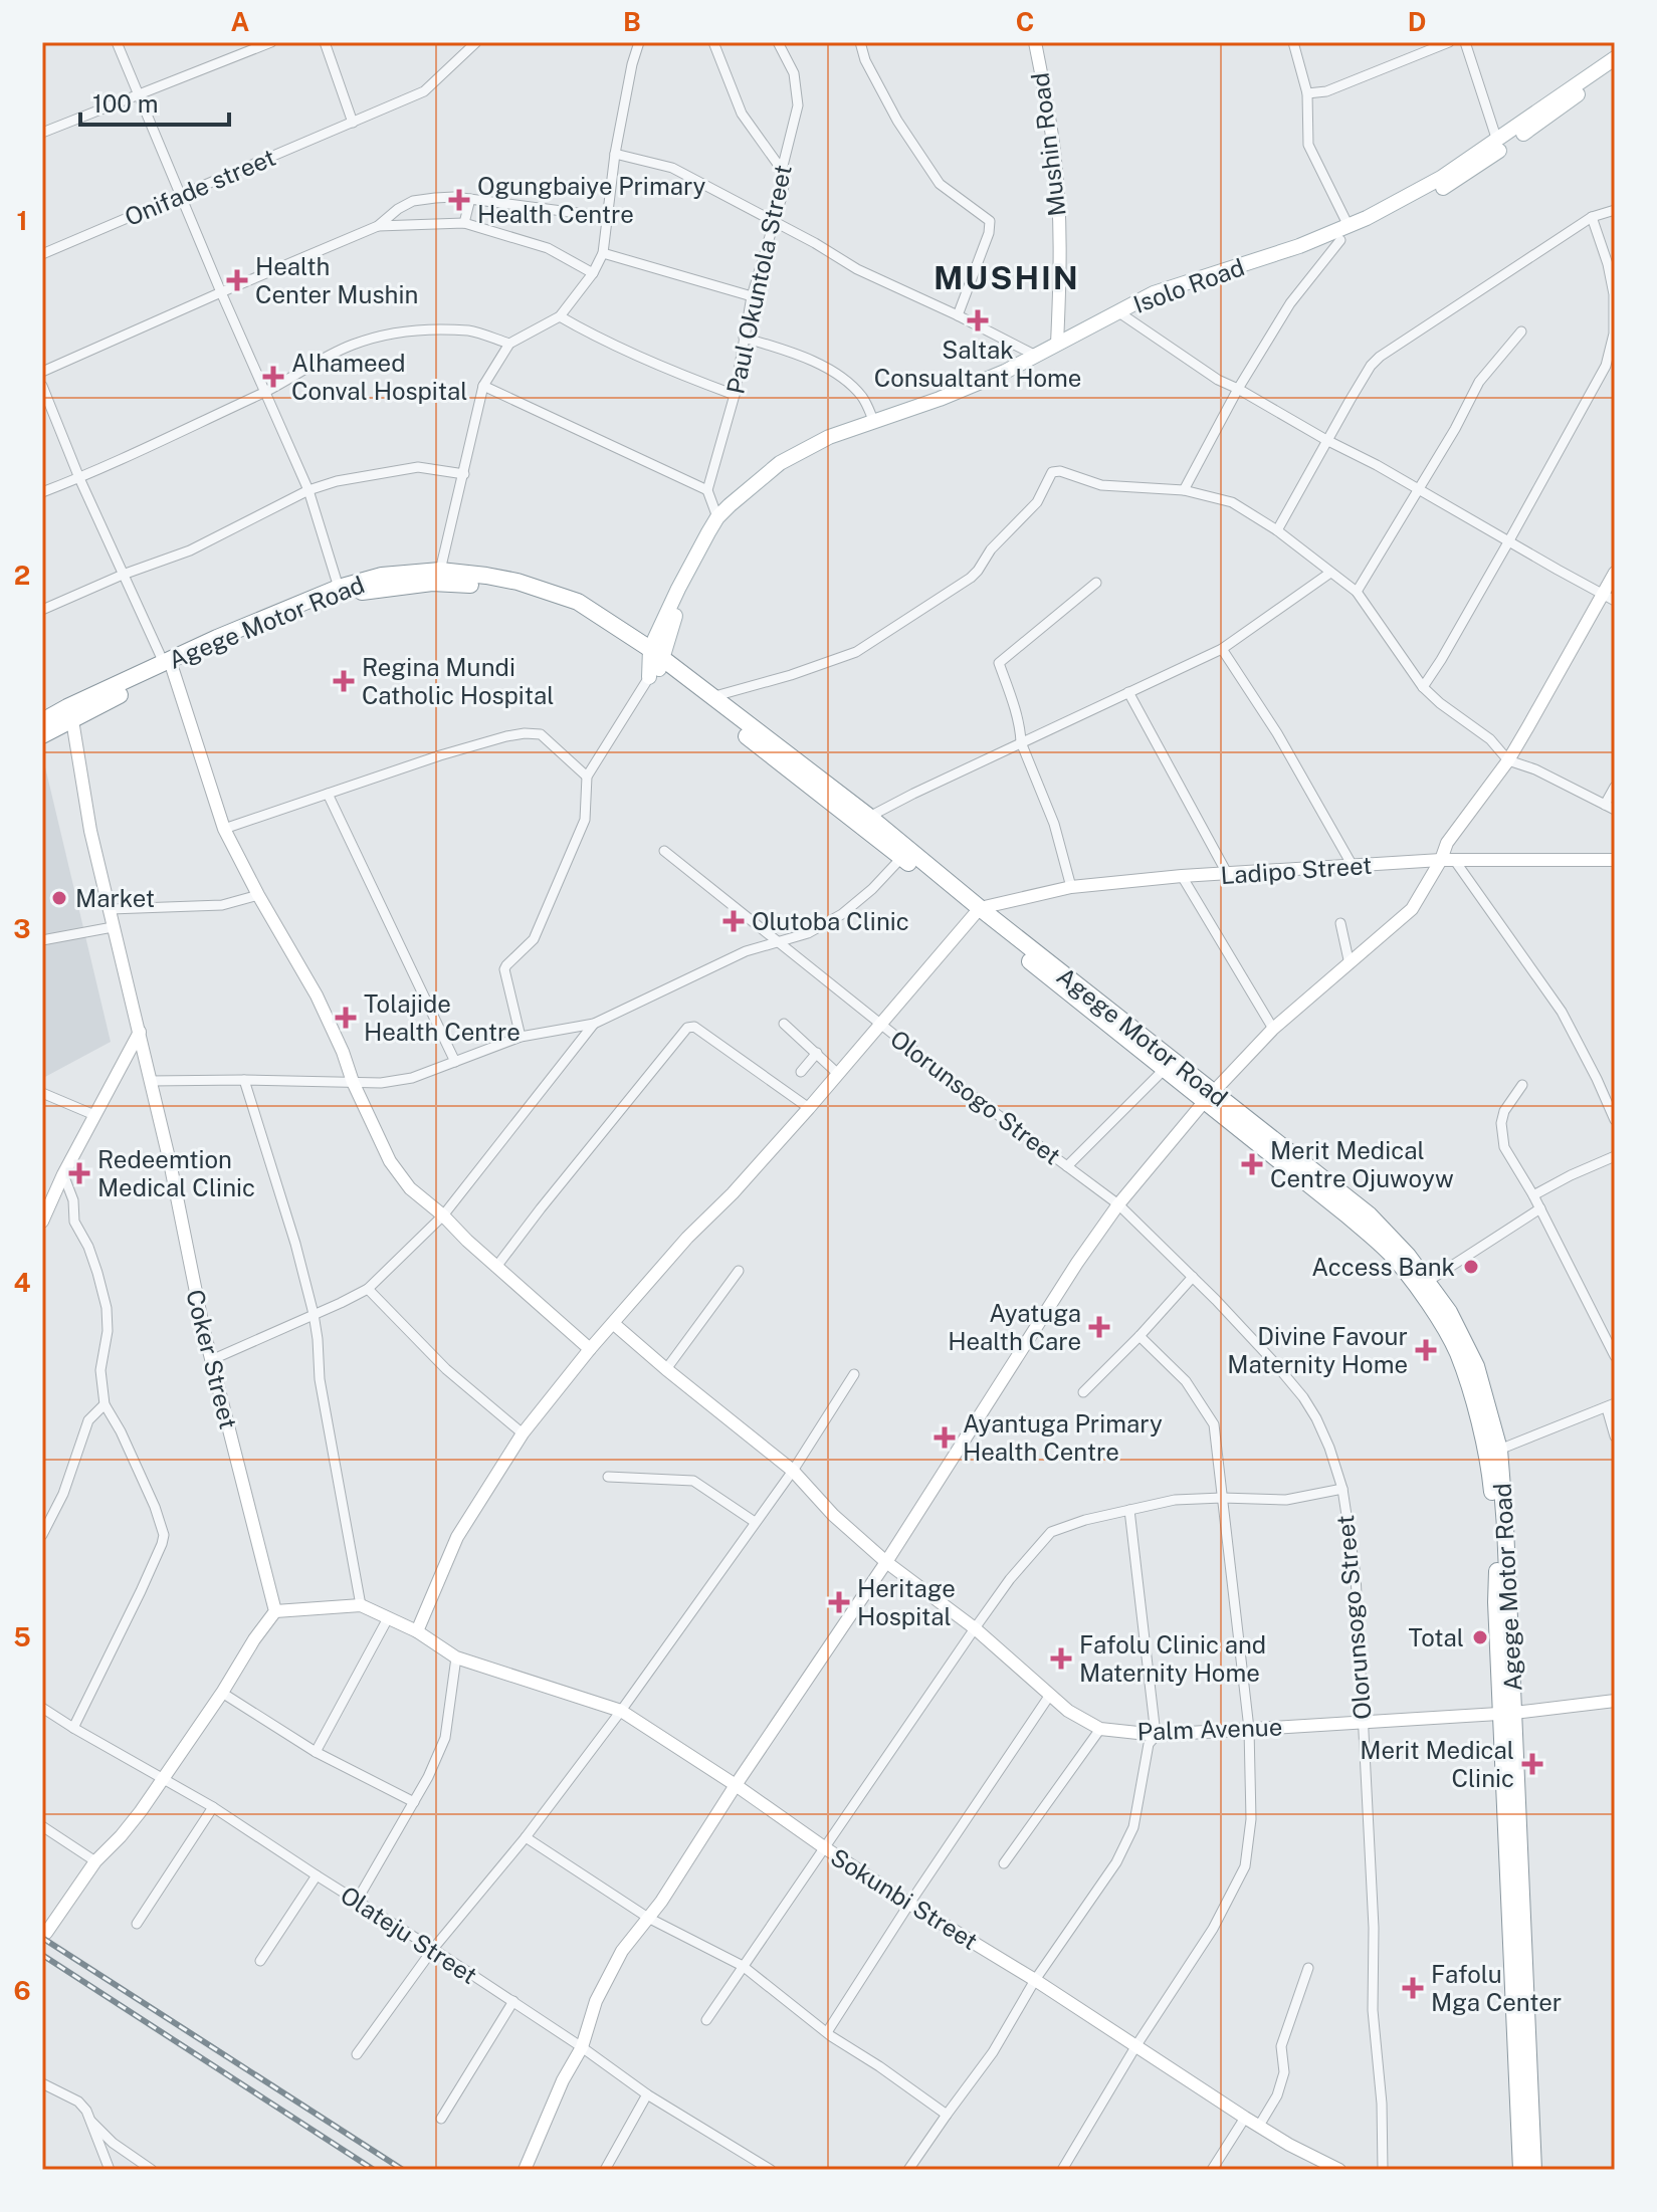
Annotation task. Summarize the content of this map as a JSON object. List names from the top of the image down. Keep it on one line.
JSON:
{"streets":{"highway":["Agege Motor Road"],"main road":["Isolo Road"],"street":["Mushin Road","Onifade street","Paul Okuntola Street","Ladipo Street","Olorunsogo Street","Coker Street","Palm Avenue","Sokunbi Street","Olateju Street"]},"crossings":[["Mushin Road","Isolo Road"],["Isolo Road","Agege Motor Road"],["Agege Motor Road","Ladipo Street"],["Agege Motor Road","Coker Street"],["Agege Motor Road","Palm Avenue"],["Olorunsogo Street","Palm Avenue"]],"districts":["MUSHIN"],"places":{"health":["Ogungbaiye Primary Health Centre","Health Center Mushin","Saltak Consualtant Home","Alhameed Conval Hospital","Regina Mundi Catholic Hospital","Olutoba Clinic","Tolajide Health Centre","Merit Medical Centre Ojuwoyw","Redeemtion Medical Clinic","Ayatuga Health Care","Divine Favour Maternity Home","Ayantuga Primary Health Centre","Heritage Hospital","Fafolu Clinic and Maternity Home","Merit Medical Clinic","Fafolu Mga Center"],"other":["Market","Access Bank","Total"]},"scale_bar":"100 m","grid":{"columns":["A","B","C","D"],"rows":["1","2","3","4","5","6"]}}
